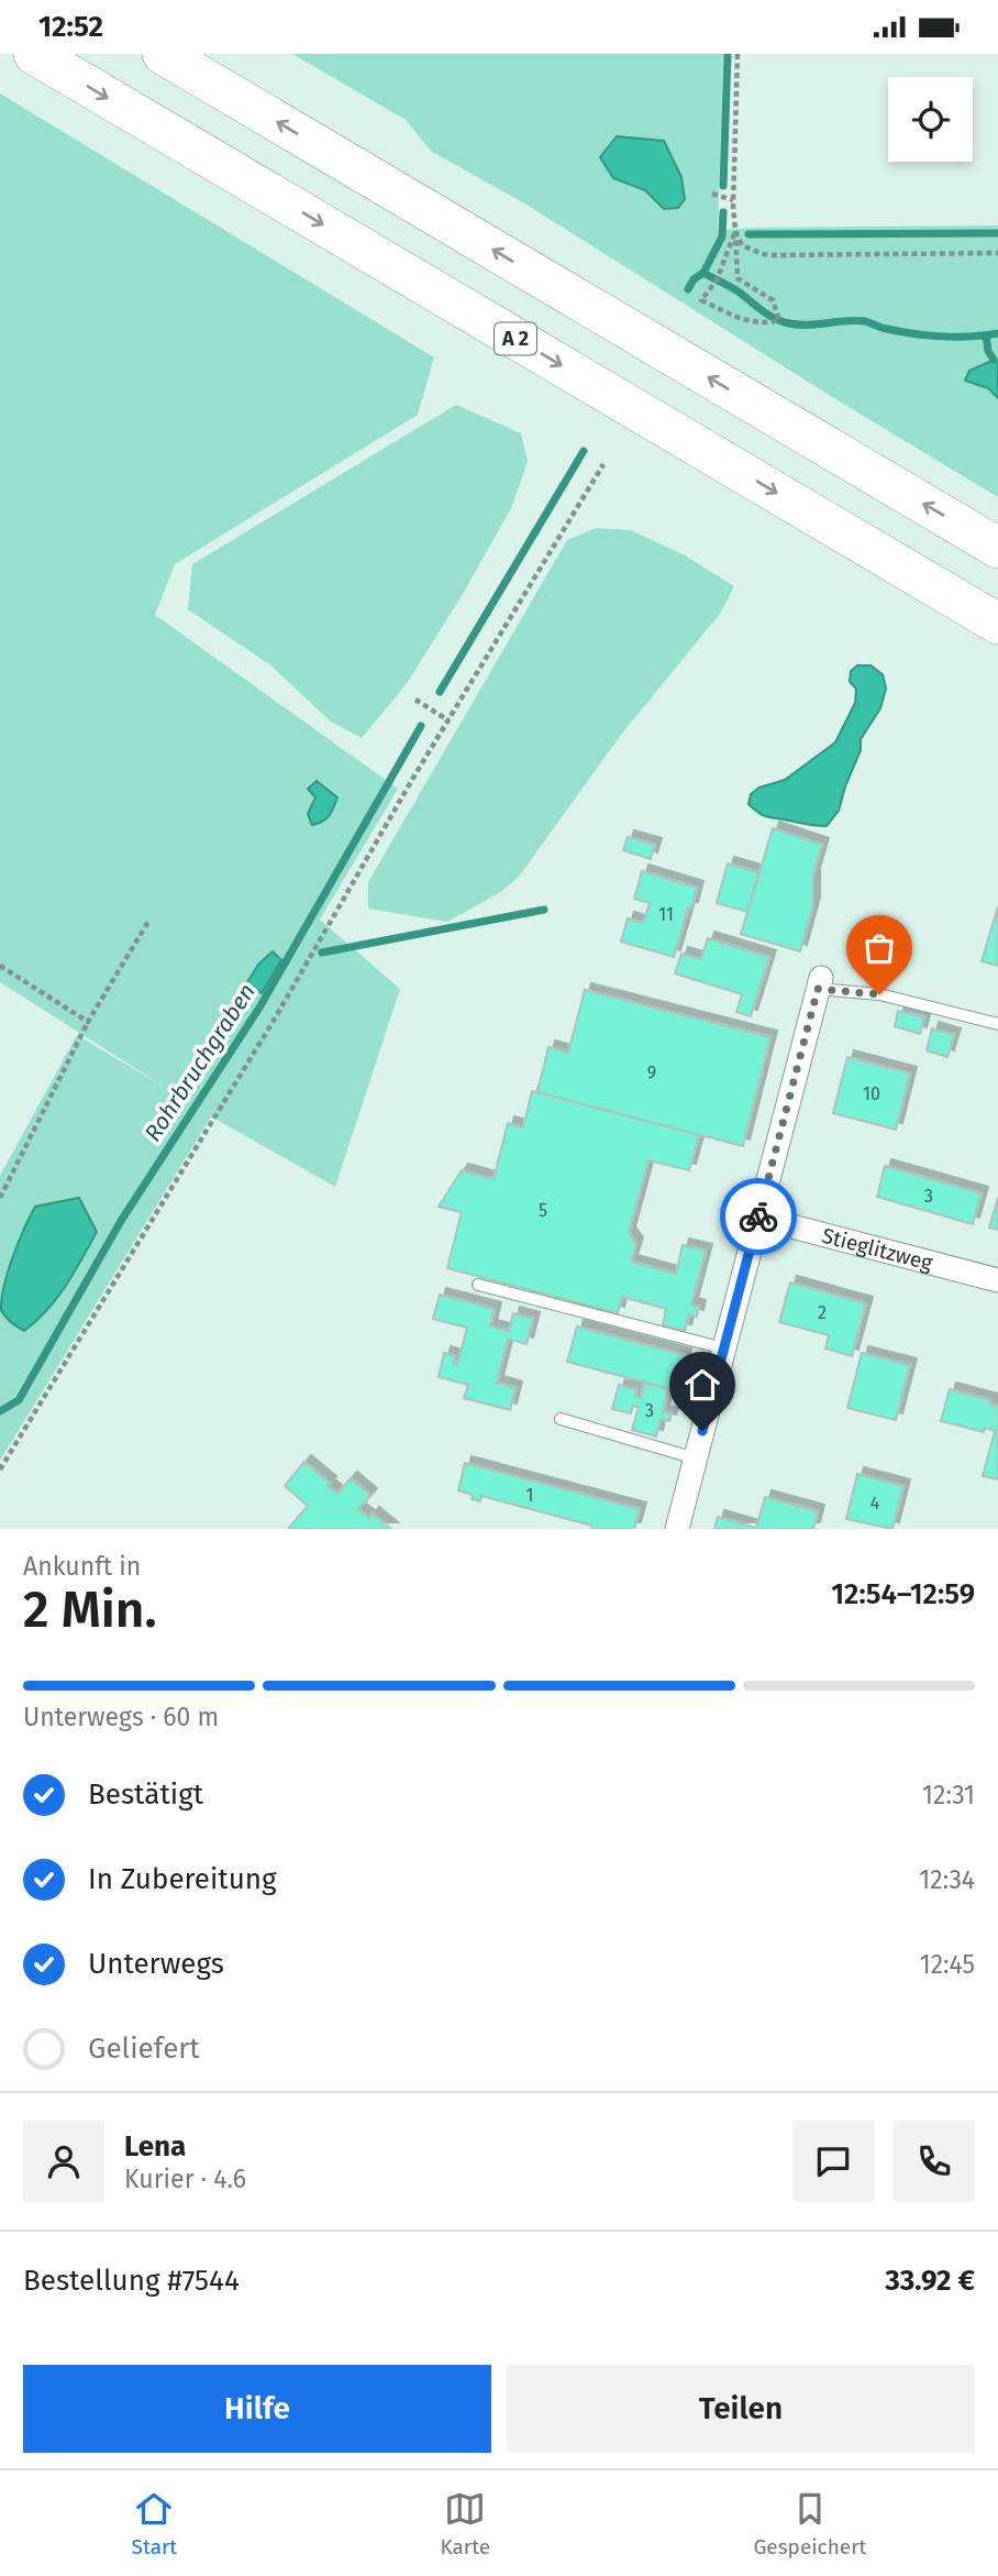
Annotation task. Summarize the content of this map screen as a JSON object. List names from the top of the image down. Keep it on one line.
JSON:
{"streets":{"highway":["A 2"],"street":["Stieglitzweg"]},"water":["Rohrbruchgraben"],"house_numbers":["11","9","10","3","5","2","3","1","4"],"page":{"status":"12:52","heading":["2 Min.","Ankunft in","12:54–12:59"],"panel":["Lena","Kurier · 4.6","Bestellung #7544","33.92 €"],"bar":"Unterwegs · 60 m","list":[["Bestätigt","12:31"],["In Zubereitung","12:34"],["Unterwegs","12:45"],"Geliefert"],"buttons":["Hilfe","Teilen"],"tabs":["Start","Karte","Gespeichert"]}}
